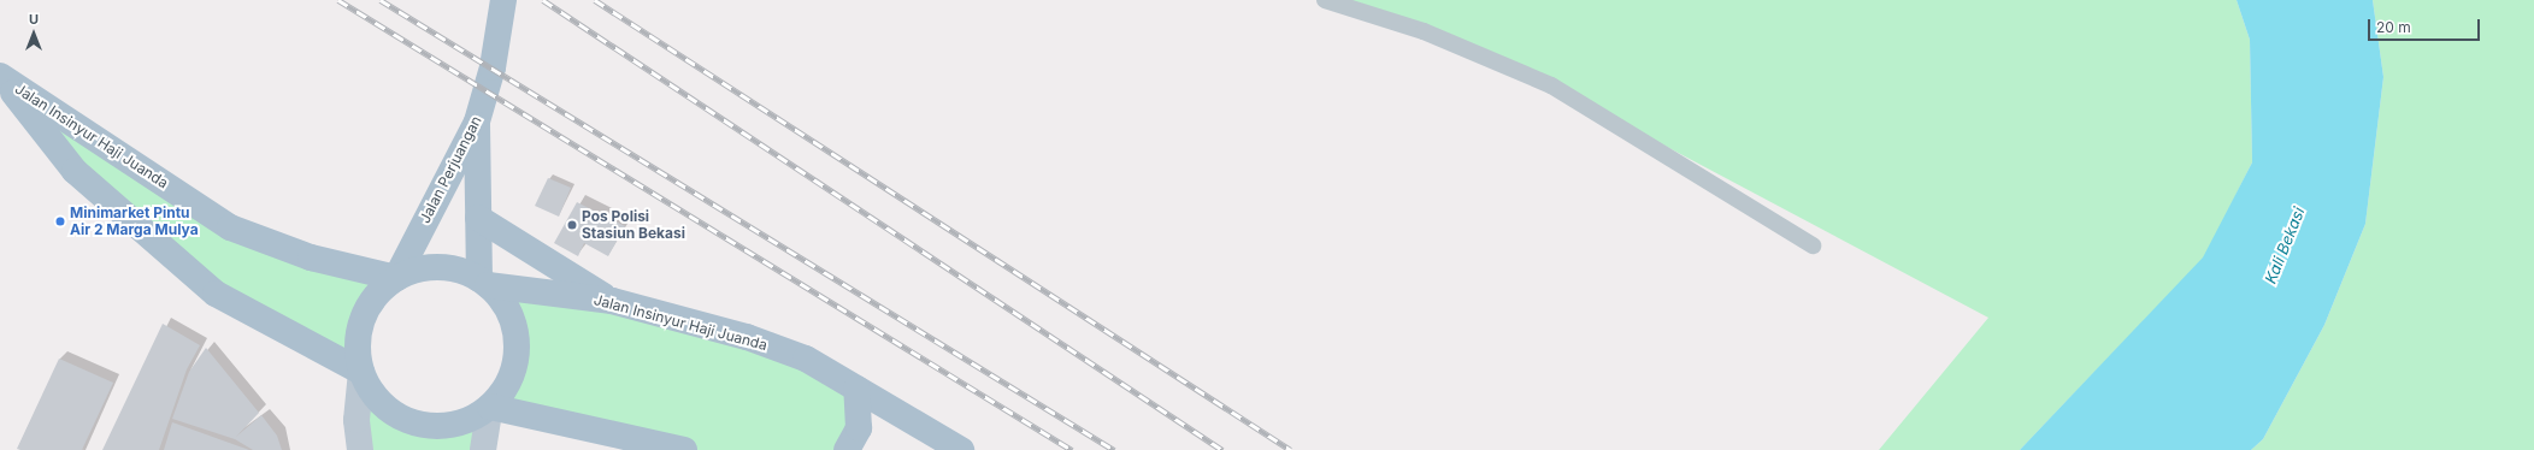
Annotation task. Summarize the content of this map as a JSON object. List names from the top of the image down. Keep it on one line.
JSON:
{"streets":{"main road":["Jalan Insinyur Haji Juanda","Jalan Perjuangan"]},"crossings":[["Jalan Insinyur Haji Juanda","Jalan Perjuangan"]],"water":["Kali Bekasi"],"places":["Minimarket Pintu Air 2 Marga Mulya","Pos Polisi Stasiun Bekasi"],"scale_bar":"20 m","north":"top"}
